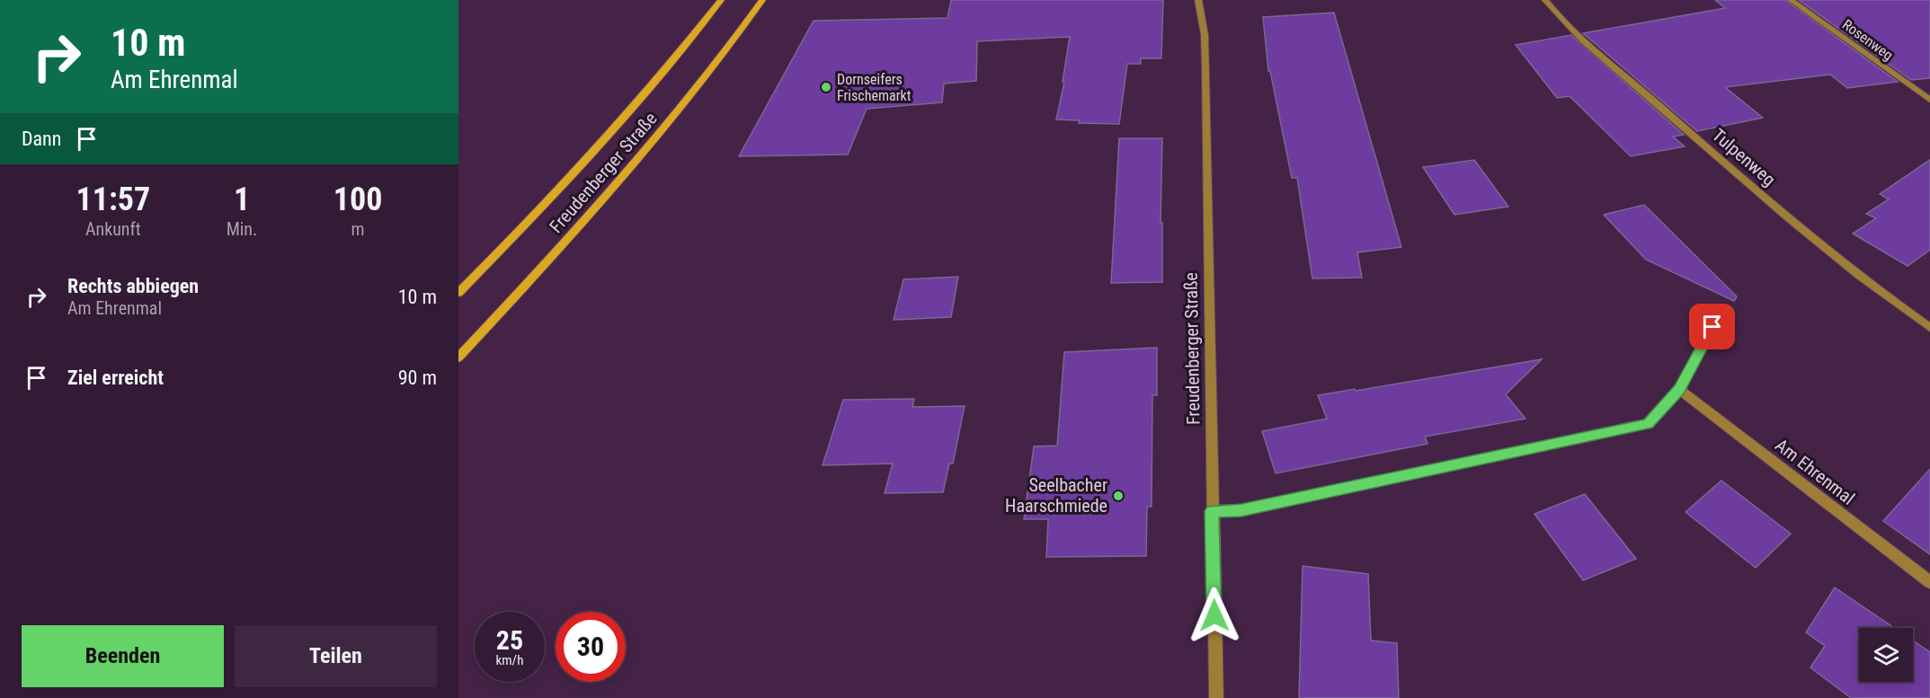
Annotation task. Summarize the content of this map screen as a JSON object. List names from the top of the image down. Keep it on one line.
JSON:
{"streets":{"main road":["Freudenberger Straße"],"street":["Rosenweg","Tulpenweg","Am Ehrenmal"]},"places":["Dornseifers Frischemarkt","Seelbacher Haarschmiede"],"page":{"turn":["10 m","Am Ehrenmal"],"then":"Dann","eta":["11:57","Ankunft","1","Min.","100","m"],"list":[{"name":"Rechts abbiegen","note":"Am Ehrenmal","value":"10 m"},{"name":"Ziel erreicht","value":"90 m"}],"speed":"25 km/h","limit":"30","buttons":["Beenden","Teilen"]}}
